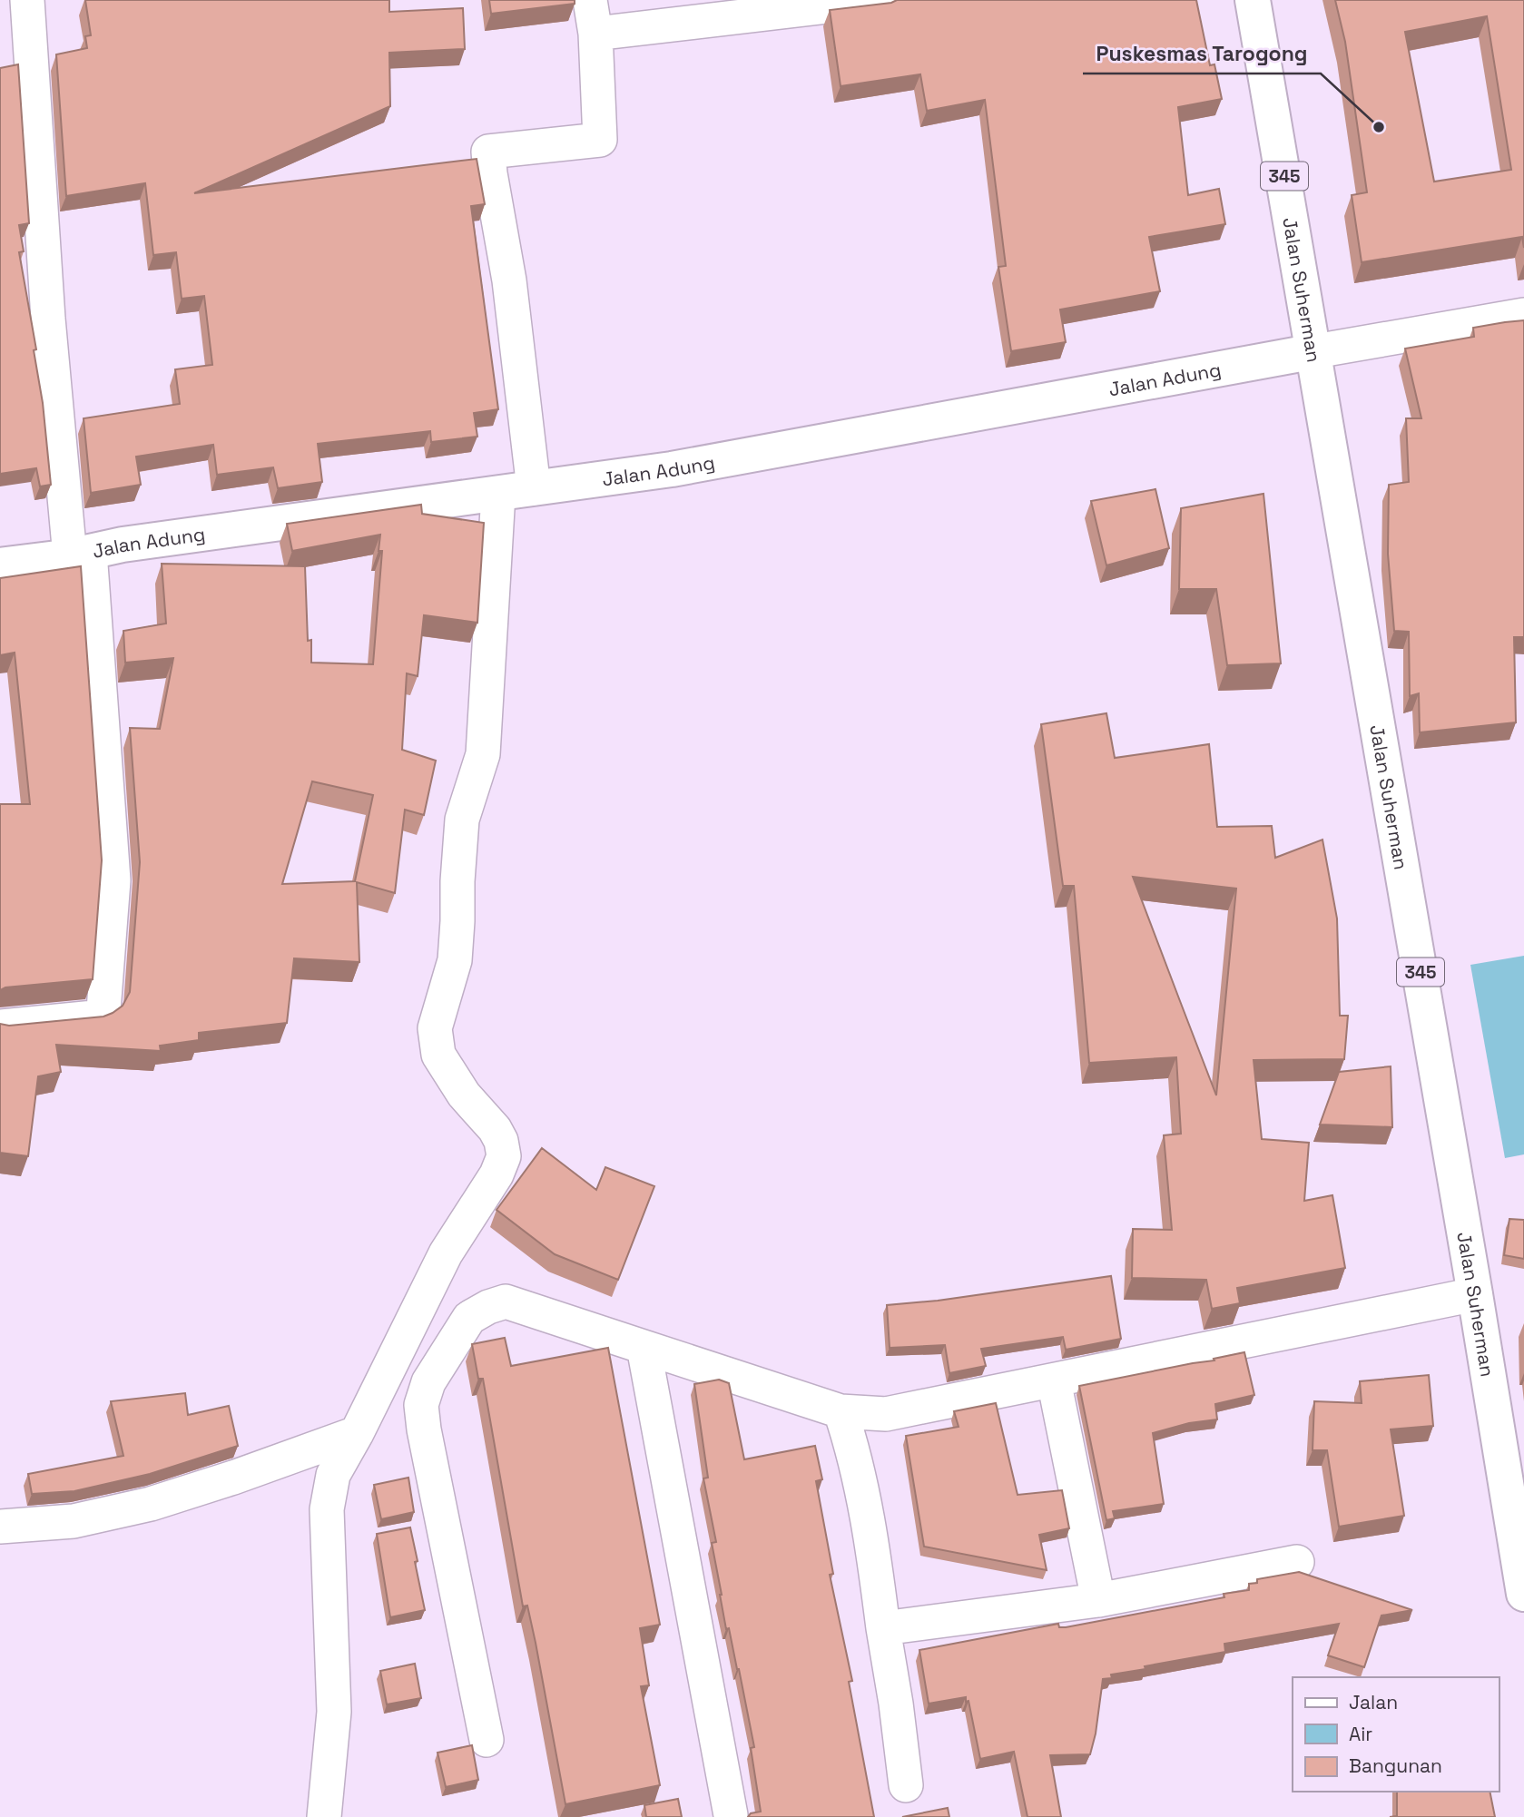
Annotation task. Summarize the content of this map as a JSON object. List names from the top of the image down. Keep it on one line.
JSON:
{"streets":{"main road":["345","Jalan Suherman","Jalan Adung"]},"crossings":[["Jalan Suherman","Jalan Adung"]],"places":["Puskesmas Tarogong"],"legend":["Jalan","Air","Bangunan"]}
